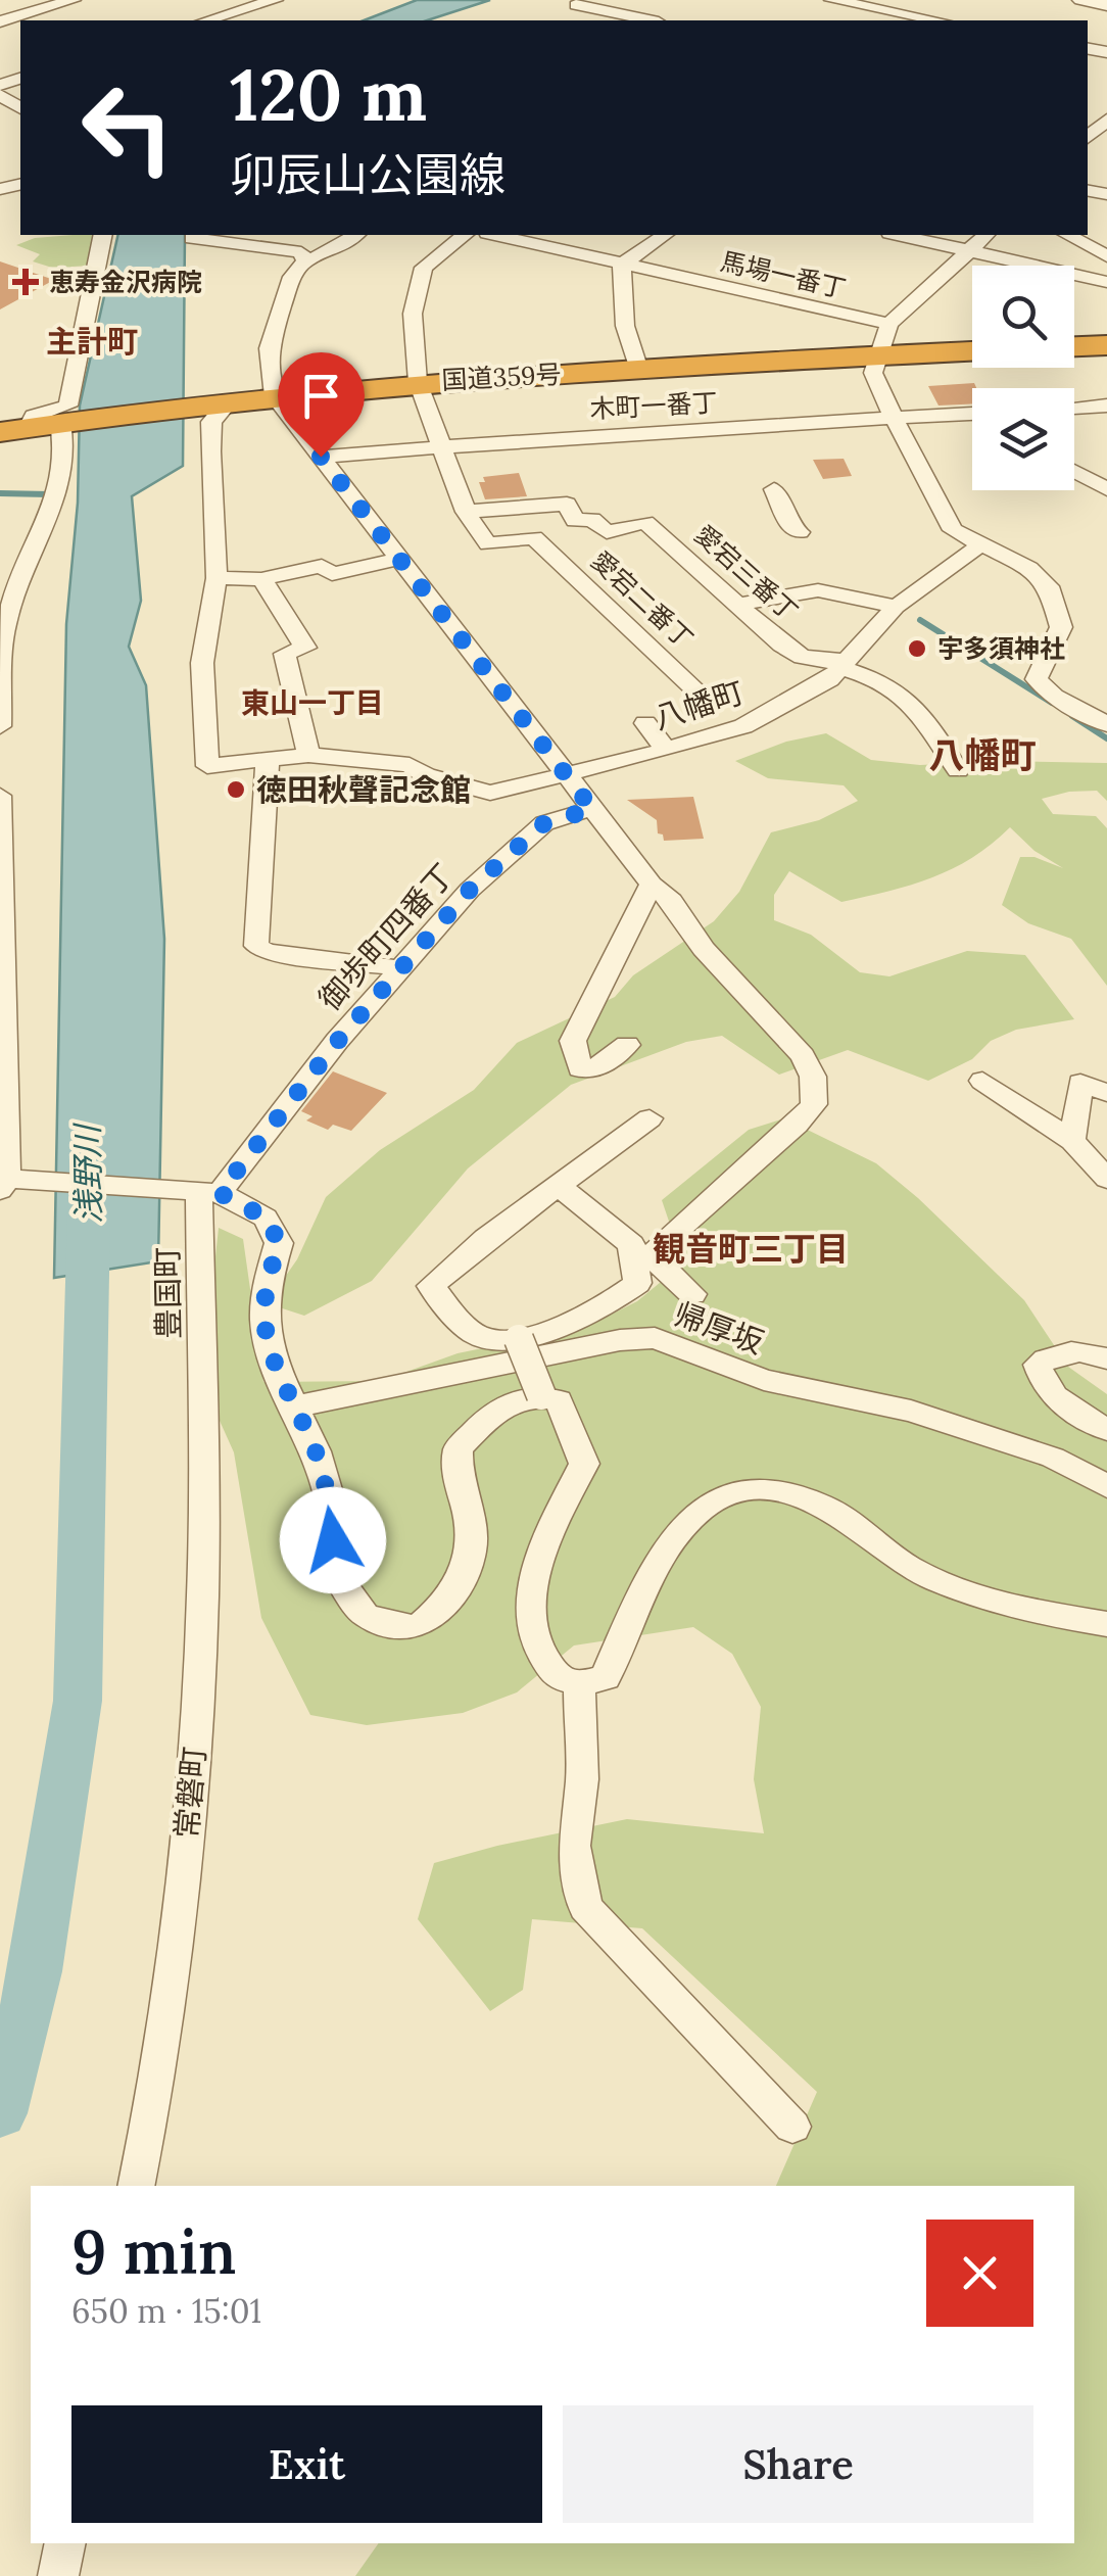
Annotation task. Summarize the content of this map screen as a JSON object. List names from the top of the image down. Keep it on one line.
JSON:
{"streets":{"highway":["国道359号"],"street":["馬場一番丁","木町一番丁","愛宕三番丁","愛宕二番丁","八幡町","御歩町四番丁","豊国町","帰厚坂","常磐町"]},"crossings":[["愛宕三番丁","八幡町"],["御歩町四番丁","豊国町"],["豊国町","常磐町"]],"districts":["主計町","東山一丁目","八幡町","観音町三丁目"],"water":["浅野川"],"places":{"health":["恵寿金沢病院"],"other":["宇多須神社","徳田秋聲記念館"]},"page":{"turn":["120 m","卯辰山公園線"],"heading":["9 min","650 m · 15:01"],"buttons":["Exit","Share"]}}
